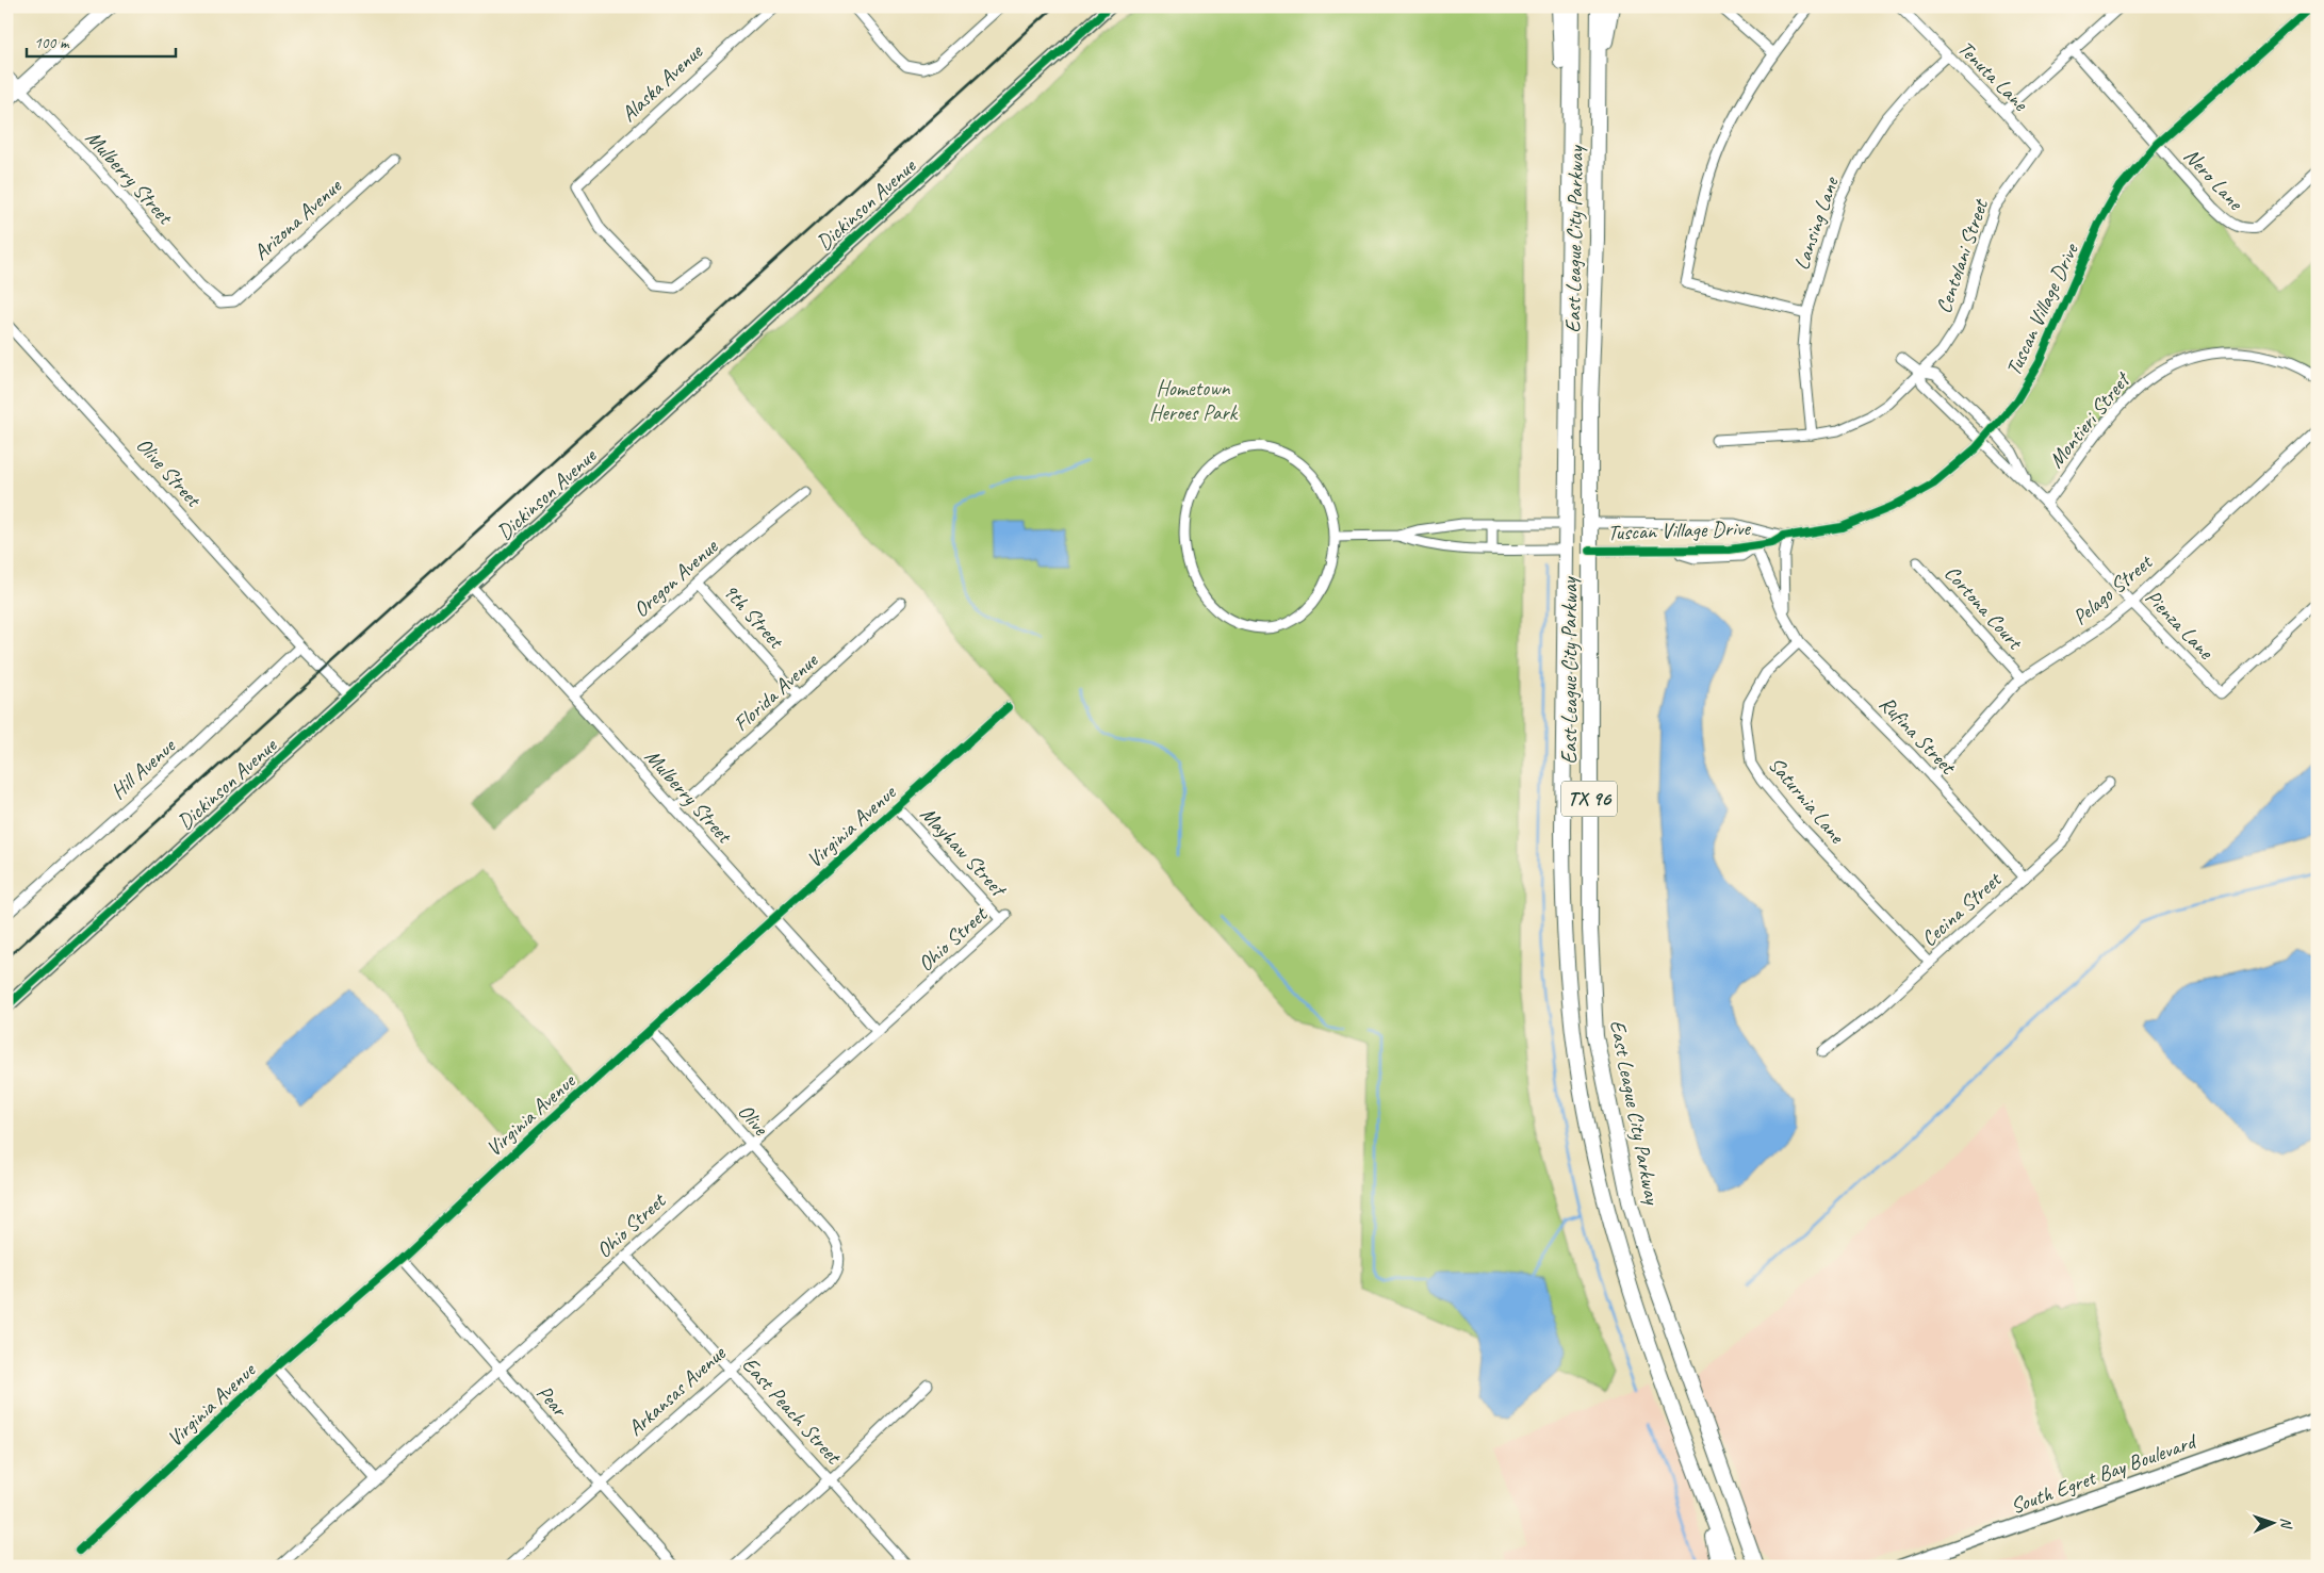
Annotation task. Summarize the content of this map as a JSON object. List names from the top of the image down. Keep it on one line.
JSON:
{"streets":{"main road":["East League City Parkway","TX 96"],"street":["Tenuta Lane","Alaska Avenue","Mulberry Street","Nero Lane","Dickinson Avenue","Arizona Avenue","Lansing Lane","Centolani Street","Tuscan Village Drive","Montieri Street","Olive Street","Oregon Avenue","Pelago Street","Cortona Court","9th Street","Pienza Lane","Florida Avenue","Rufina Street","Hill Avenue","Saturnia Lane","Virginia Avenue","Mayhaw Street","Cecina Street","Ohio Street","Olive","Arkansas Avenue","Pear","East Peach Street","South Egret Bay Boulevard"]},"crossings":[["Tenuta Lane","Lansing Lane"],["Tenuta Lane","Centolani Street"],["Mulberry Street","Dickinson Avenue"],["Mulberry Street","Arizona Avenue"],["Mulberry Street","Oregon Avenue"],["Mulberry Street","Florida Avenue"],["Mulberry Street","Virginia Avenue"],["Mulberry Street","Ohio Street"],["Nero Lane","Tuscan Village Drive"],["Dickinson Avenue","Olive Street"],["Lansing Lane","Centolani Street"],["East League City Parkway","Tuscan Village Drive"],["Centolani Street","Pienza Lane"],["Tuscan Village Drive","Pienza Lane"],["Tuscan Village Drive","Rufina Street"],["Montieri Street","Pienza Lane"],["Olive Street","Hill Avenue"],["Oregon Avenue","9th Street"],["Pelago Street","Cortona Court"],["Pelago Street","Pienza Lane"],["Pelago Street","Rufina Street"],["9th Street","Florida Avenue"],["Rufina Street","Saturnia Lane"],["Rufina Street","Cecina Street"],["Saturnia Lane","Cecina Street"],["Virginia Avenue","Mayhaw Street"],["Virginia Avenue","Olive"],["Virginia Avenue","Pear"],["Mayhaw Street","Ohio Street"],["Ohio Street","Olive"],["Ohio Street","Pear"],["Ohio Street","East Peach Street"],["Olive","Arkansas Avenue"],["Arkansas Avenue","Pear"],["Arkansas Avenue","East Peach Street"]],"parks":["Hometown Heroes Park"],"scale_bar":"100 m","north":"right"}
